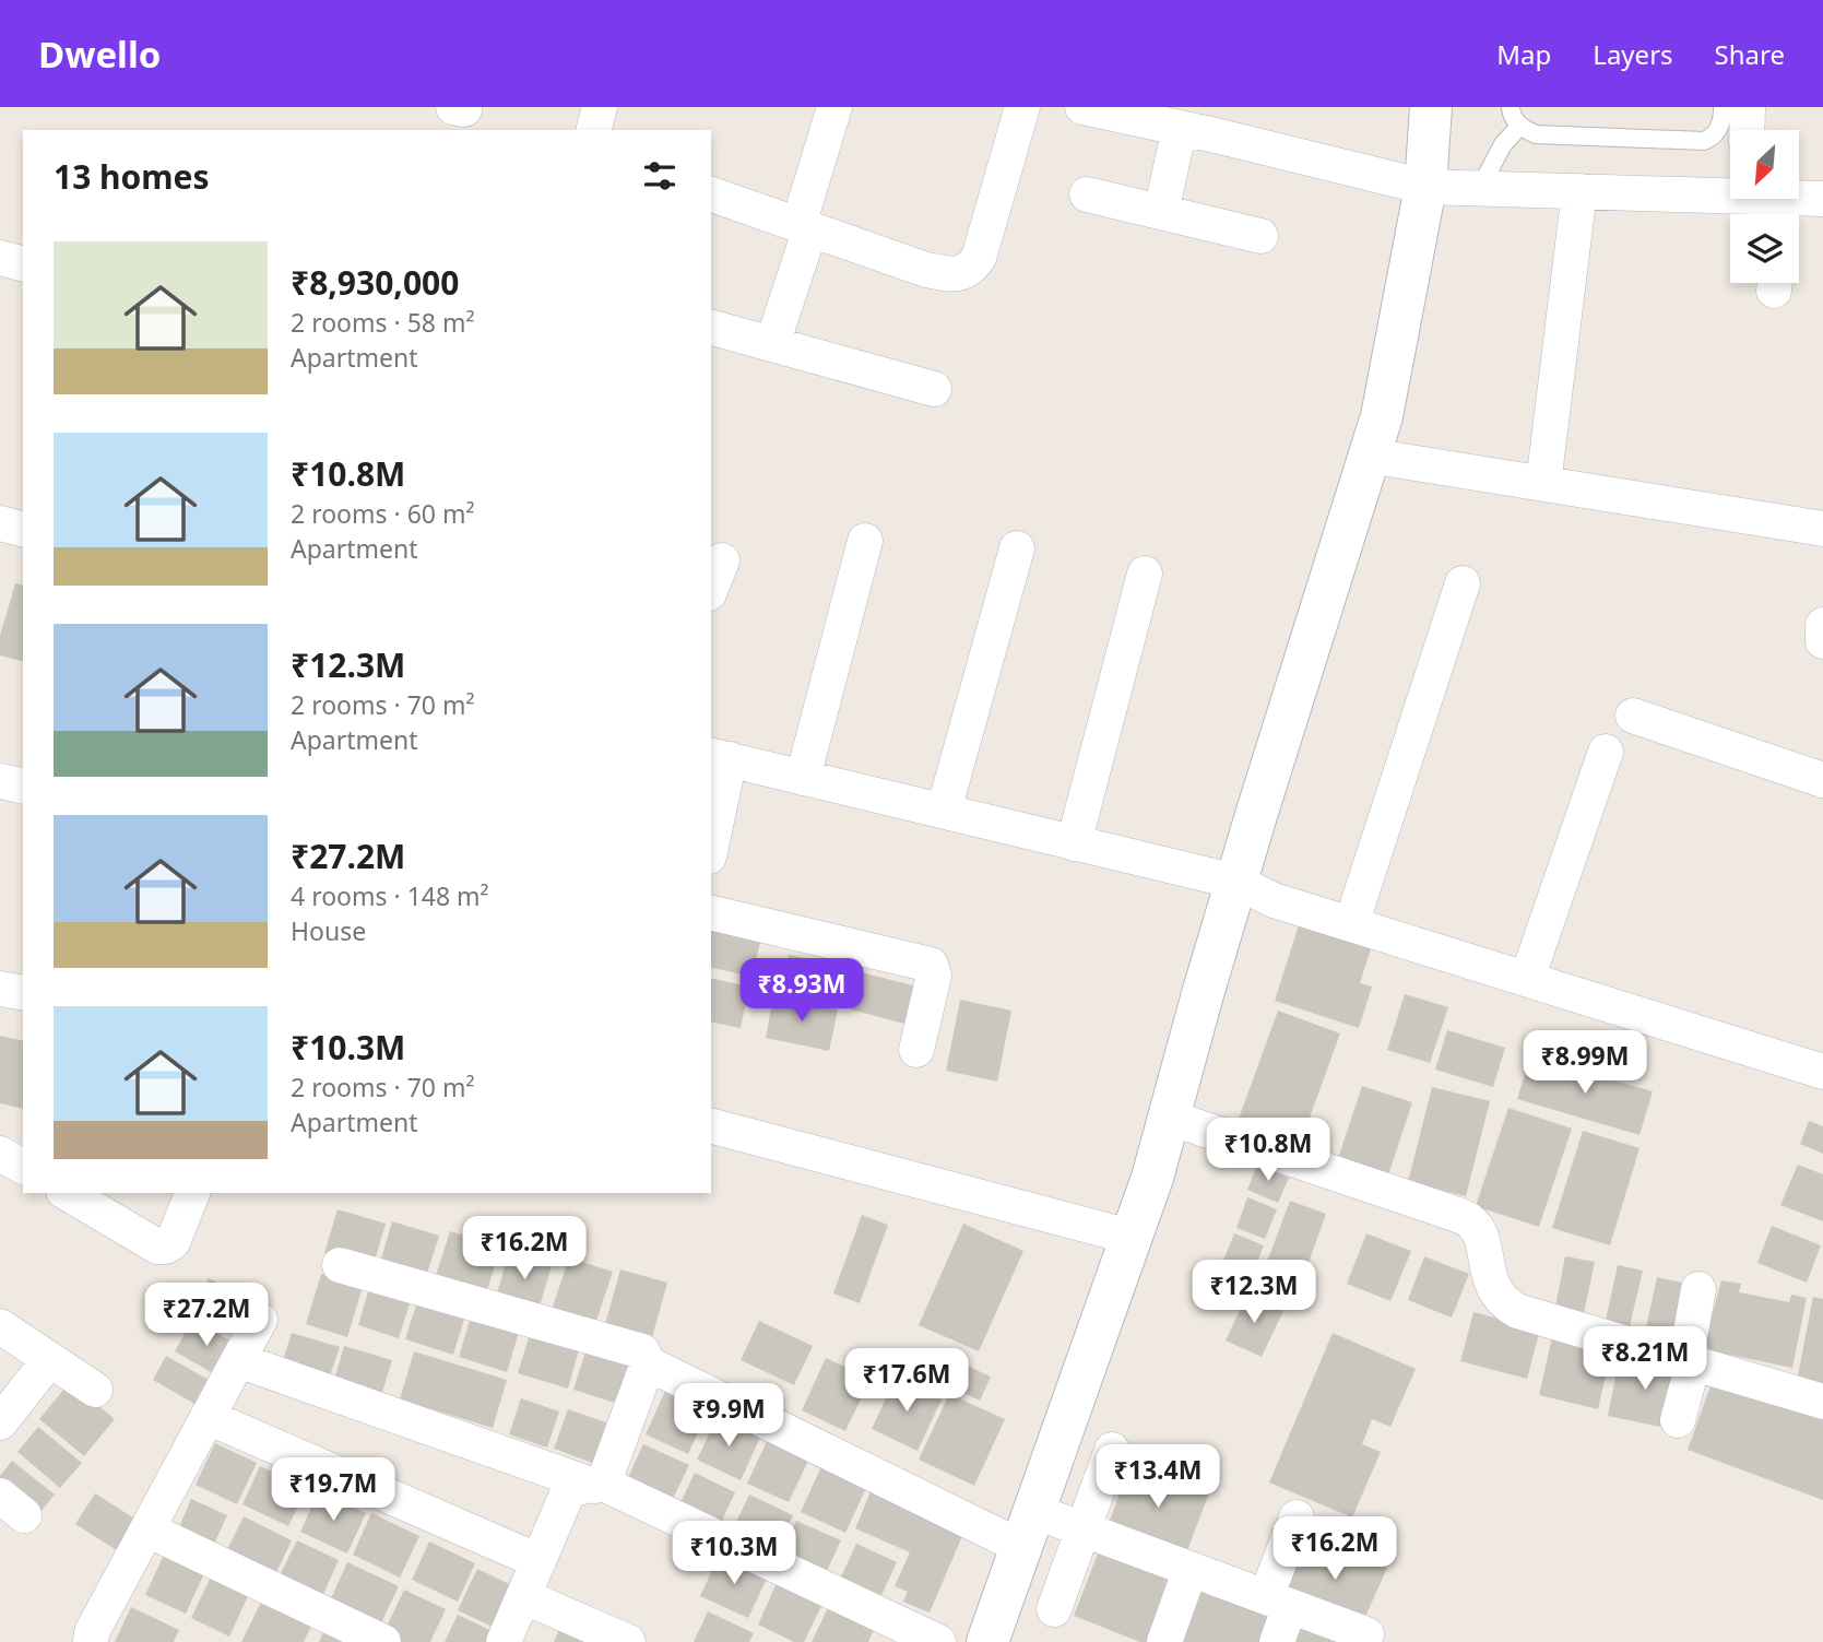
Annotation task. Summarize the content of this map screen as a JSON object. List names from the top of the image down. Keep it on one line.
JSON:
{"north":"bottom left","page":{"header":"Dwello","nav":["Map","Layers","Share"],"heading":"13 homes","list":[{"name":"₹8,930,000","note":"2 rooms · 58 m² · Apartment"},{"name":"₹10.8M","note":"2 rooms · 60 m² · Apartment"},{"name":"₹12.3M","note":"2 rooms · 70 m² · Apartment"},{"name":"₹27.2M","note":"4 rooms · 148 m² · House"},{"name":"₹10.3M","note":"2 rooms · 70 m² · Apartment"}],"price":["₹8.93M","₹8.99M","₹10.8M","₹16.2M","₹12.3M","₹27.2M","₹8.21M","₹17.6M","₹9.9M","₹13.4M","₹19.7M","₹16.2M","₹10.3M"]}}
